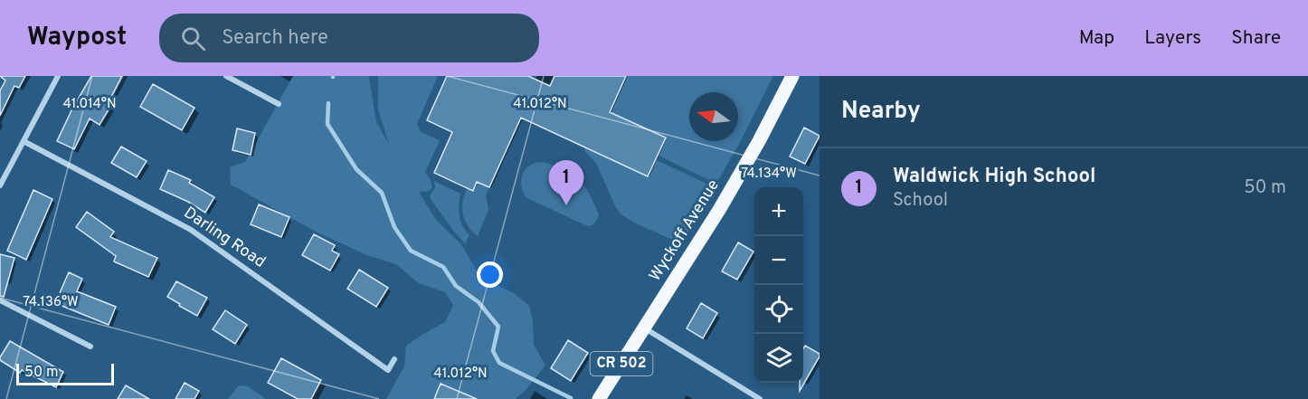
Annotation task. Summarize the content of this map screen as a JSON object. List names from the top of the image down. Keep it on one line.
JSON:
{"streets":{"main road":["Wyckoff Avenue","CR 502"],"street":["Darling Road"]},"scale_bar":"50 m","north":"left","page":{"header":"Waypost","search":"Search here","nav":["Map","Layers","Share"],"heading":"Nearby","list":[{"mark":"1","name":"Waldwick High School","note":"School","value":"50 m"}],"pins":"1","map_buttons":["+","−"],"scale":"50 m"},"coordinates":["41.014°N","41.012°N","74.134°W","74.136°W"]}
